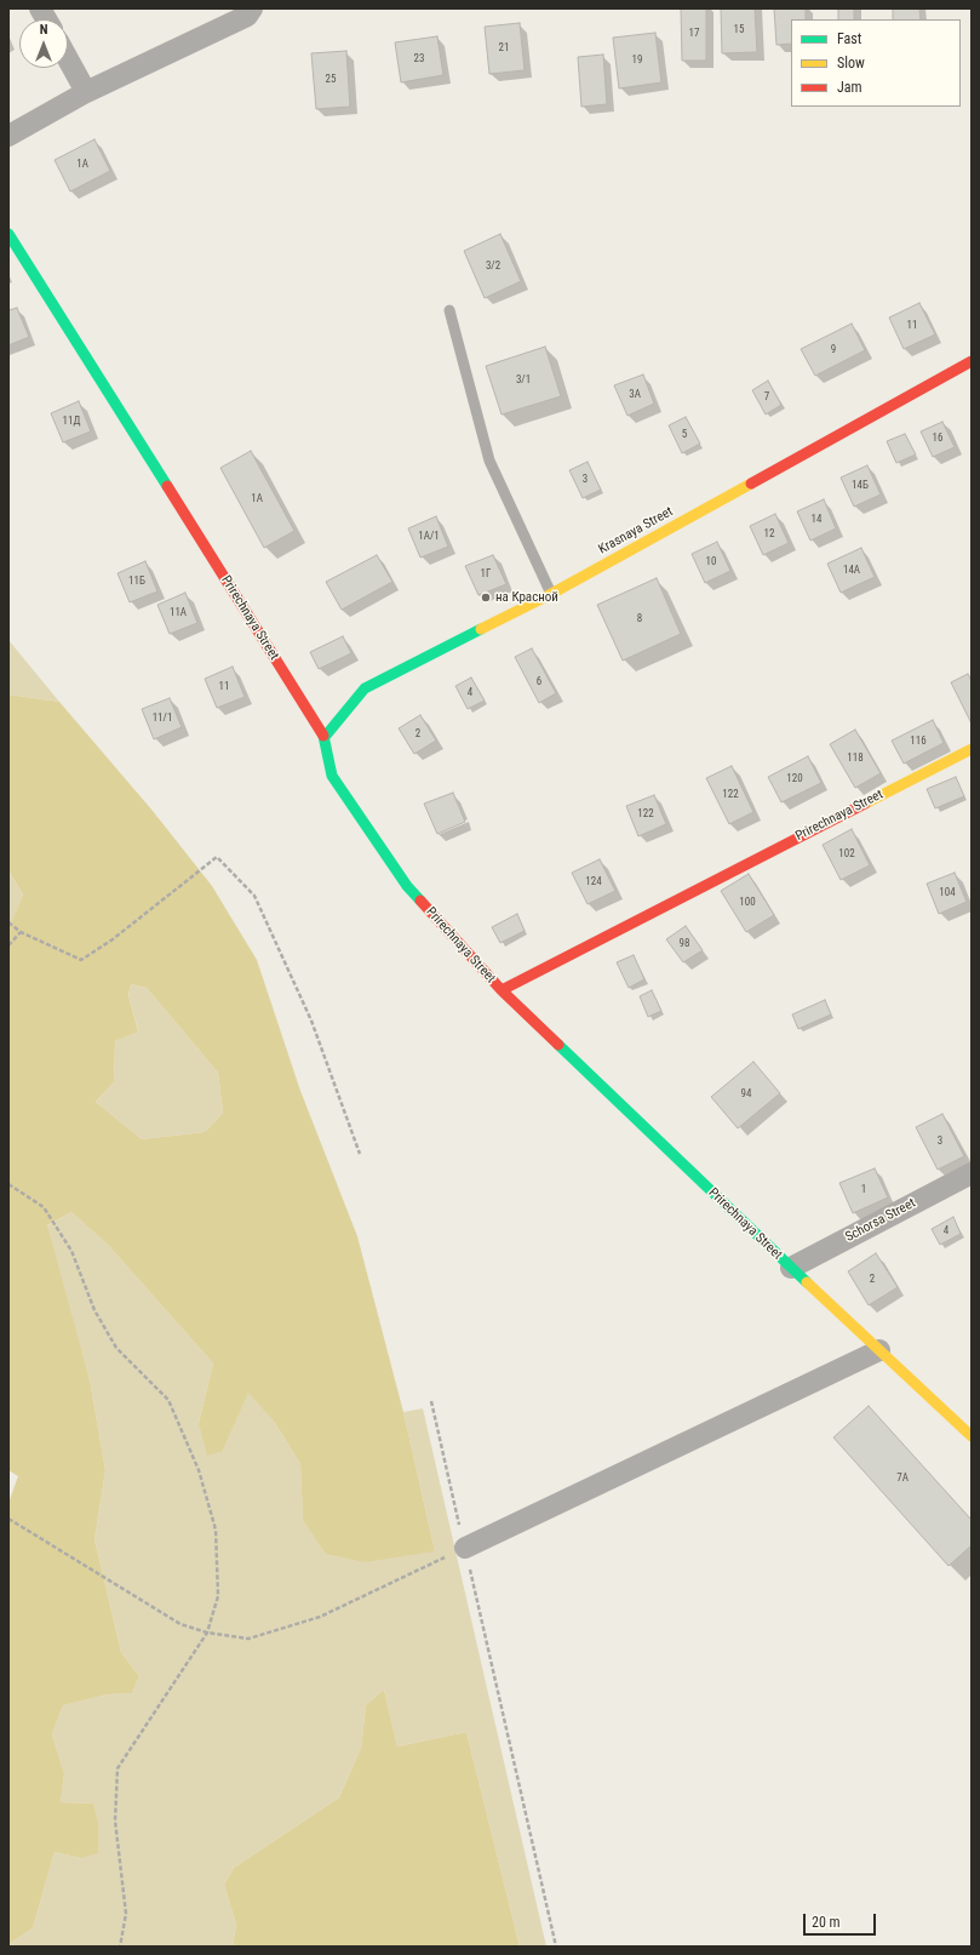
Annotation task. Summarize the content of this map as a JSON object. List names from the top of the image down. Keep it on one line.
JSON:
{"streets":{"street":["Krasnaya Street","Prirechnaya Street","Schorsa Street"]},"crossings":[["Krasnaya Street","Prirechnaya Street"],["Prirechnaya Street","Schorsa Street"]],"places":["на Красной"],"house_numbers":["15","17","21","23","19","25","1А","3/2","11","9","3/1","3А","7","11Д","5","16","3","14Б","1А","14","12","1А/1","10","14А","1Г","11Б","11А","8","6","11","4","11/1","2","116","118","120","122","122","102","124","104","100","98","94","3","1","4","2","7А"],"legend":["Fast","Slow","Jam"],"scale_bar":"20 m","north":"top"}
